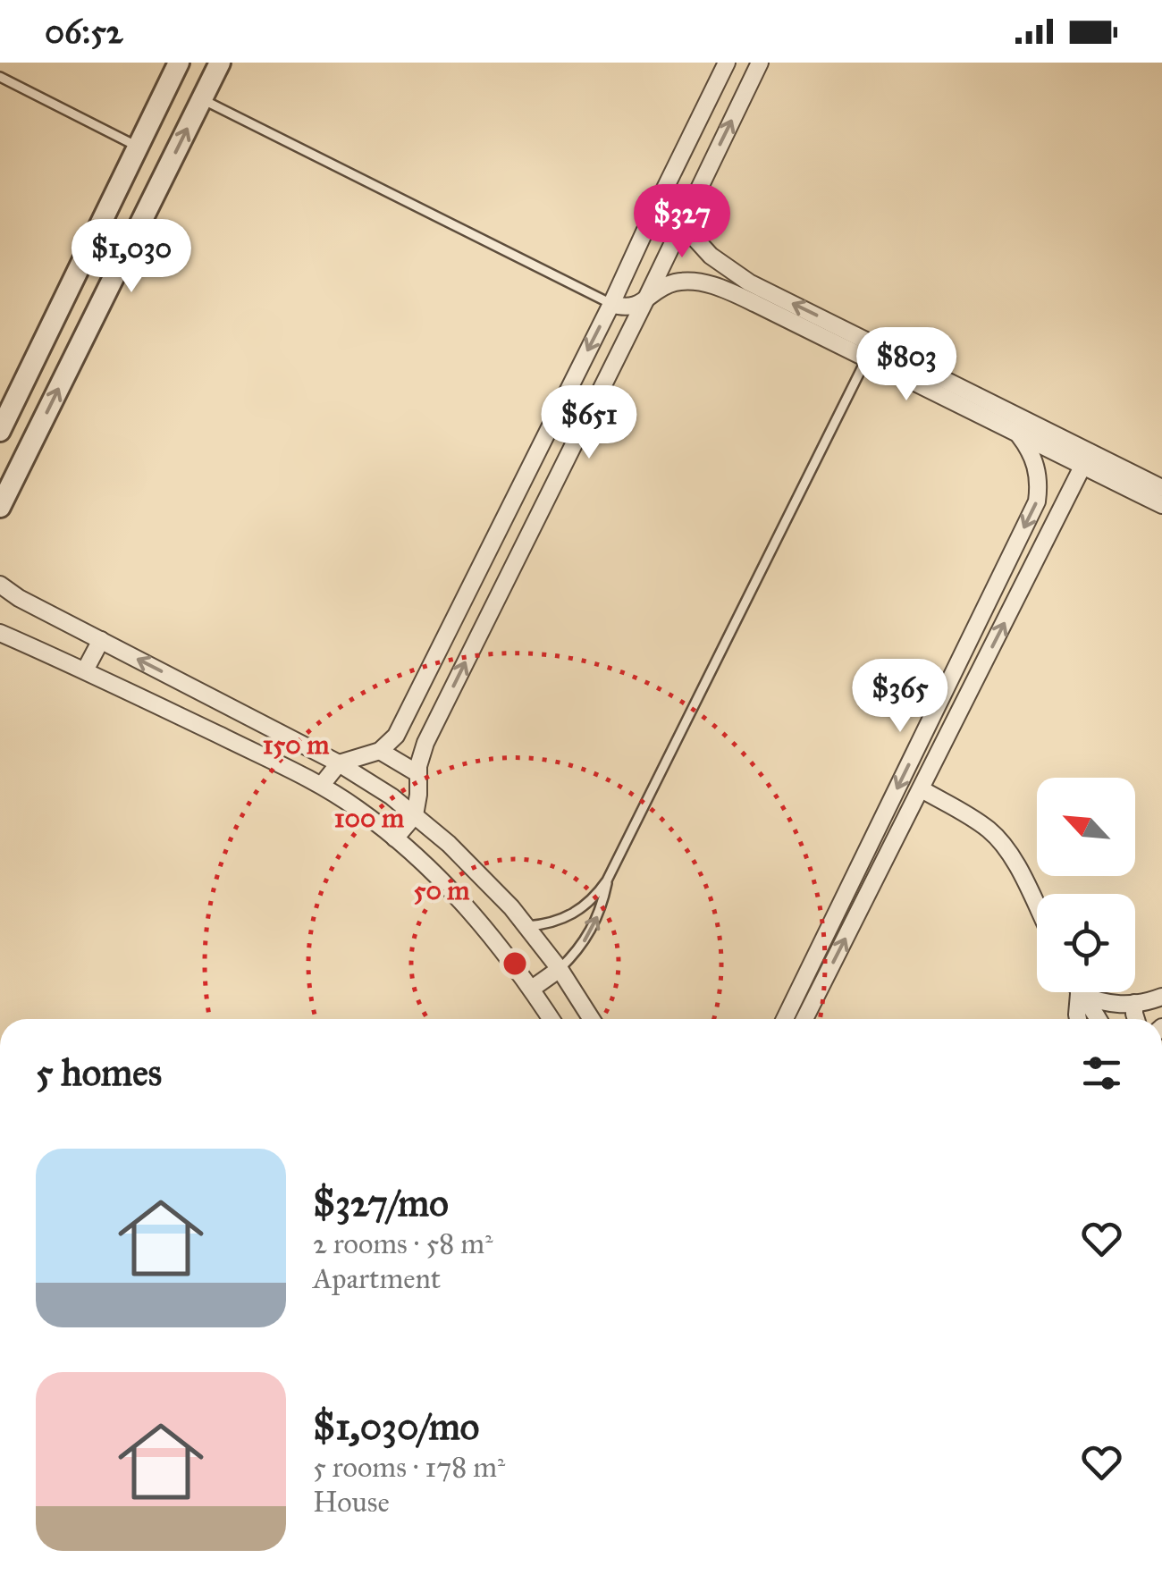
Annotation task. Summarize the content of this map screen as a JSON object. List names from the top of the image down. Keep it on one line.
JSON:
{"north":"top left","page":{"status":"06:52","price":["$327","$1,030","$803","$651","$365"],"heading":"5 homes","list":[{"name":"$327/mo","note":"2 rooms · 58 m² · Apartment"},{"name":"$1,030/mo","note":"5 rooms · 178 m² · House"}]},"rings":["150 m","100 m","50 m"]}
